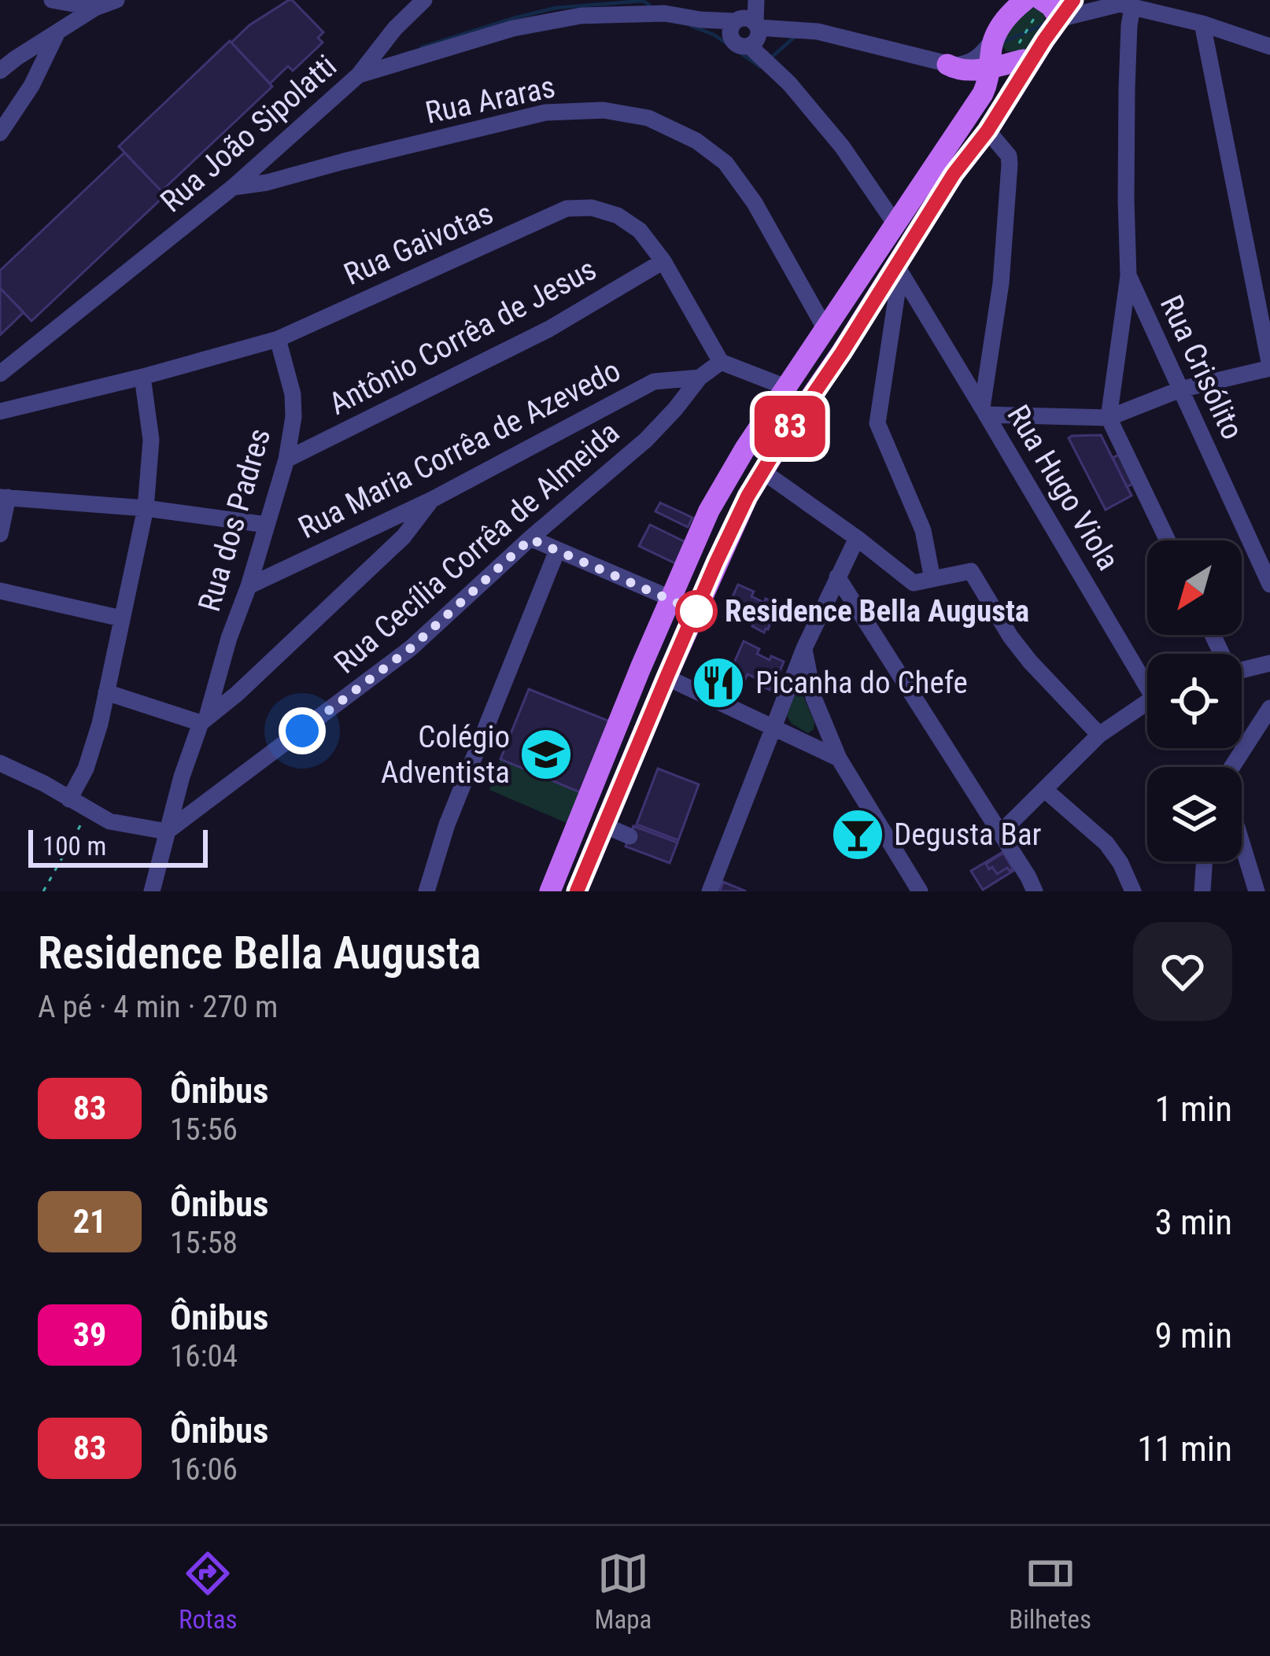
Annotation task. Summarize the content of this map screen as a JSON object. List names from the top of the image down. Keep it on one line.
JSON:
{"streets":{"street":["Rua Araras","Rua João Sipolatti","Rua Gaivotas","Antônio Corrêa de Jesus","Rua Crisólito","Rua Maria Corrêa de Azevedo","Rua Hugo Viola","Rua dos Padres","Rua Cecília Corrêa de Almeida"]},"crossings":[["Rua Araras","Rua João Sipolatti"],["Rua Gaivotas","Antônio Corrêa de Jesus"],["Rua Gaivotas","Rua dos Padres"],["Rua Gaivotas","Rua Cecília Corrêa de Almeida"],["Antônio Corrêa de Jesus","Rua dos Padres"],["Rua Maria Corrêa de Azevedo","Rua dos Padres"],["Rua Maria Corrêa de Azevedo","Rua Cecília Corrêa de Almeida"],["Rua dos Padres","Rua Cecília Corrêa de Almeida"]],"places":{"other":["Residence Bella Augusta"],"restaurant":["Picanha do Chefe"],"school or university":["Colégio Adventista"],"bar":["Degusta Bar"]},"lines":["bus line 83"],"scale_bar":"100 m","north":"bottom left","page":{"on_map":"83","scale":"100 m","heading":["Residence Bella Augusta","A pé · 4 min · 270 m"],"list":[{"mark":"83","name":"Ônibus","note":"15:56","value":"1 min"},{"mark":"21","name":"Ônibus","note":"15:58","value":"3 min"},{"mark":"39","name":"Ônibus","note":"16:04","value":"9 min"},{"mark":"83","name":"Ônibus","note":"16:06","value":"11 min"}],"tabs":["Rotas","Mapa","Bilhetes"]}}
